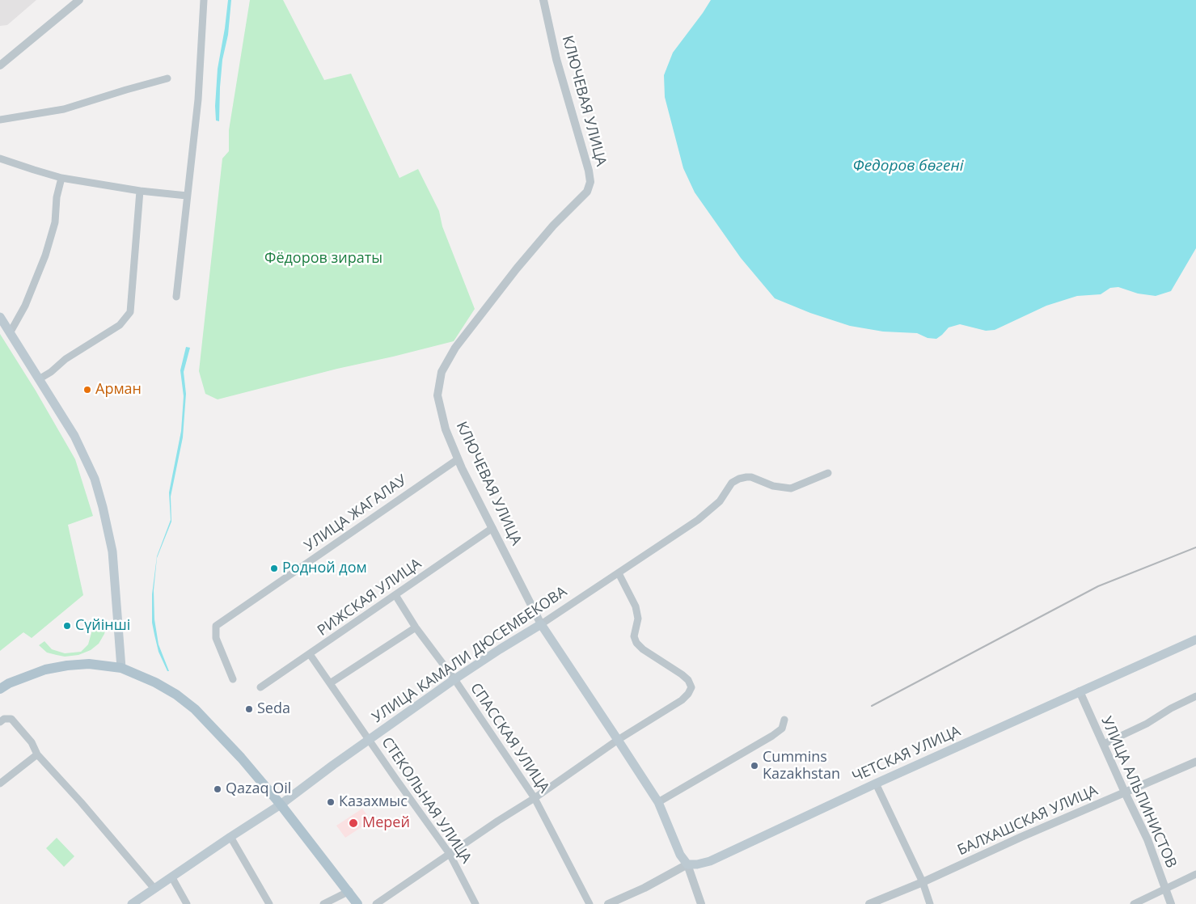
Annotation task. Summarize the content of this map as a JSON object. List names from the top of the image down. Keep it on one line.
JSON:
{"streets":{"main road":["КЛЮЧЕВАЯ УЛИЦА","УЛИЦА КАМАЛИ ДЮСЕМБЕКОВА","ЧЕТСКАЯ УЛИЦА"],"street":["УЛИЦА ЖАГАЛАУ","РИЖСКАЯ УЛИЦА","СПАССКАЯ УЛИЦА","УЛИЦА АЛЬПИНИСТОВ","СТЕКОЛЬНАЯ УЛИЦА","БАЛХАШСКАЯ УЛИЦА"]},"crossings":[["КЛЮЧЕВАЯ УЛИЦА","УЛИЦА ЖАГАЛАУ"],["КЛЮЧЕВАЯ УЛИЦА","РИЖСКАЯ УЛИЦА"],["КЛЮЧЕВАЯ УЛИЦА","УЛИЦА КАМАЛИ ДЮСЕМБЕКОВА"],["КЛЮЧЕВАЯ УЛИЦА","ЧЕТСКАЯ УЛИЦА"],["РИЖСКАЯ УЛИЦА","СПАССКАЯ УЛИЦА"],["РИЖСКАЯ УЛИЦА","СТЕКОЛЬНАЯ УЛИЦА"],["УЛИЦА КАМАЛИ ДЮСЕМБЕКОВА","СПАССКАЯ УЛИЦА"],["УЛИЦА КАМАЛИ ДЮСЕМБЕКОВА","СТЕКОЛЬНАЯ УЛИЦА"],["ЧЕТСКАЯ УЛИЦА","УЛИЦА АЛЬПИНИСТОВ"],["УЛИЦА АЛЬПИНИСТОВ","БАЛХАШСКАЯ УЛИЦА"]],"water":["Федоров бөгені"],"parks":["Фёдоров зираты"],"places":["Арман","Родной дом","Сүйінші","Seda","Cummins Kazakhstan","Qazaq Oil","Казахмыс","Мерей"]}
